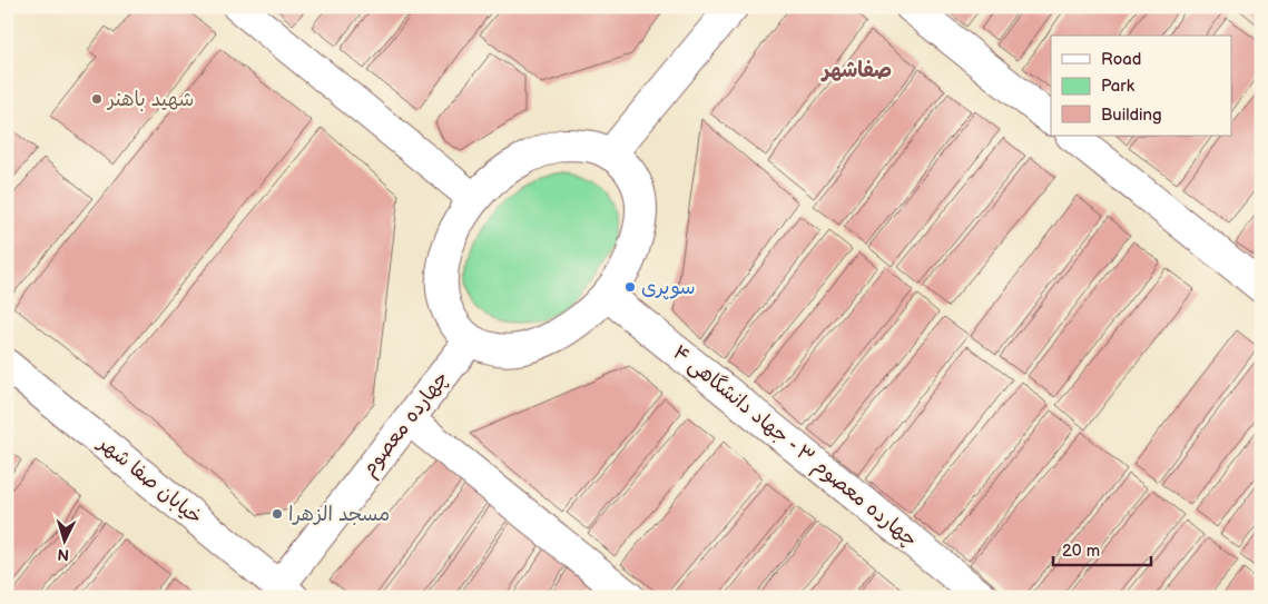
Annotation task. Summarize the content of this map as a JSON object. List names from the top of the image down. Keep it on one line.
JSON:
{"streets":{"street":["چهارده معصوم","چهارده معصوم ۳ - جهاد دانشگاهی ۴","خیابان صفا شهر"]},"crossings":[["چهارده معصوم","خیابان صفا شهر"]],"districts":["صفاشهر"],"places":["شهید باهنر","سوپری","مسجد الزهرا"],"legend":["Road","Park","Building"],"scale_bar":"20 m","north":"bottom"}
